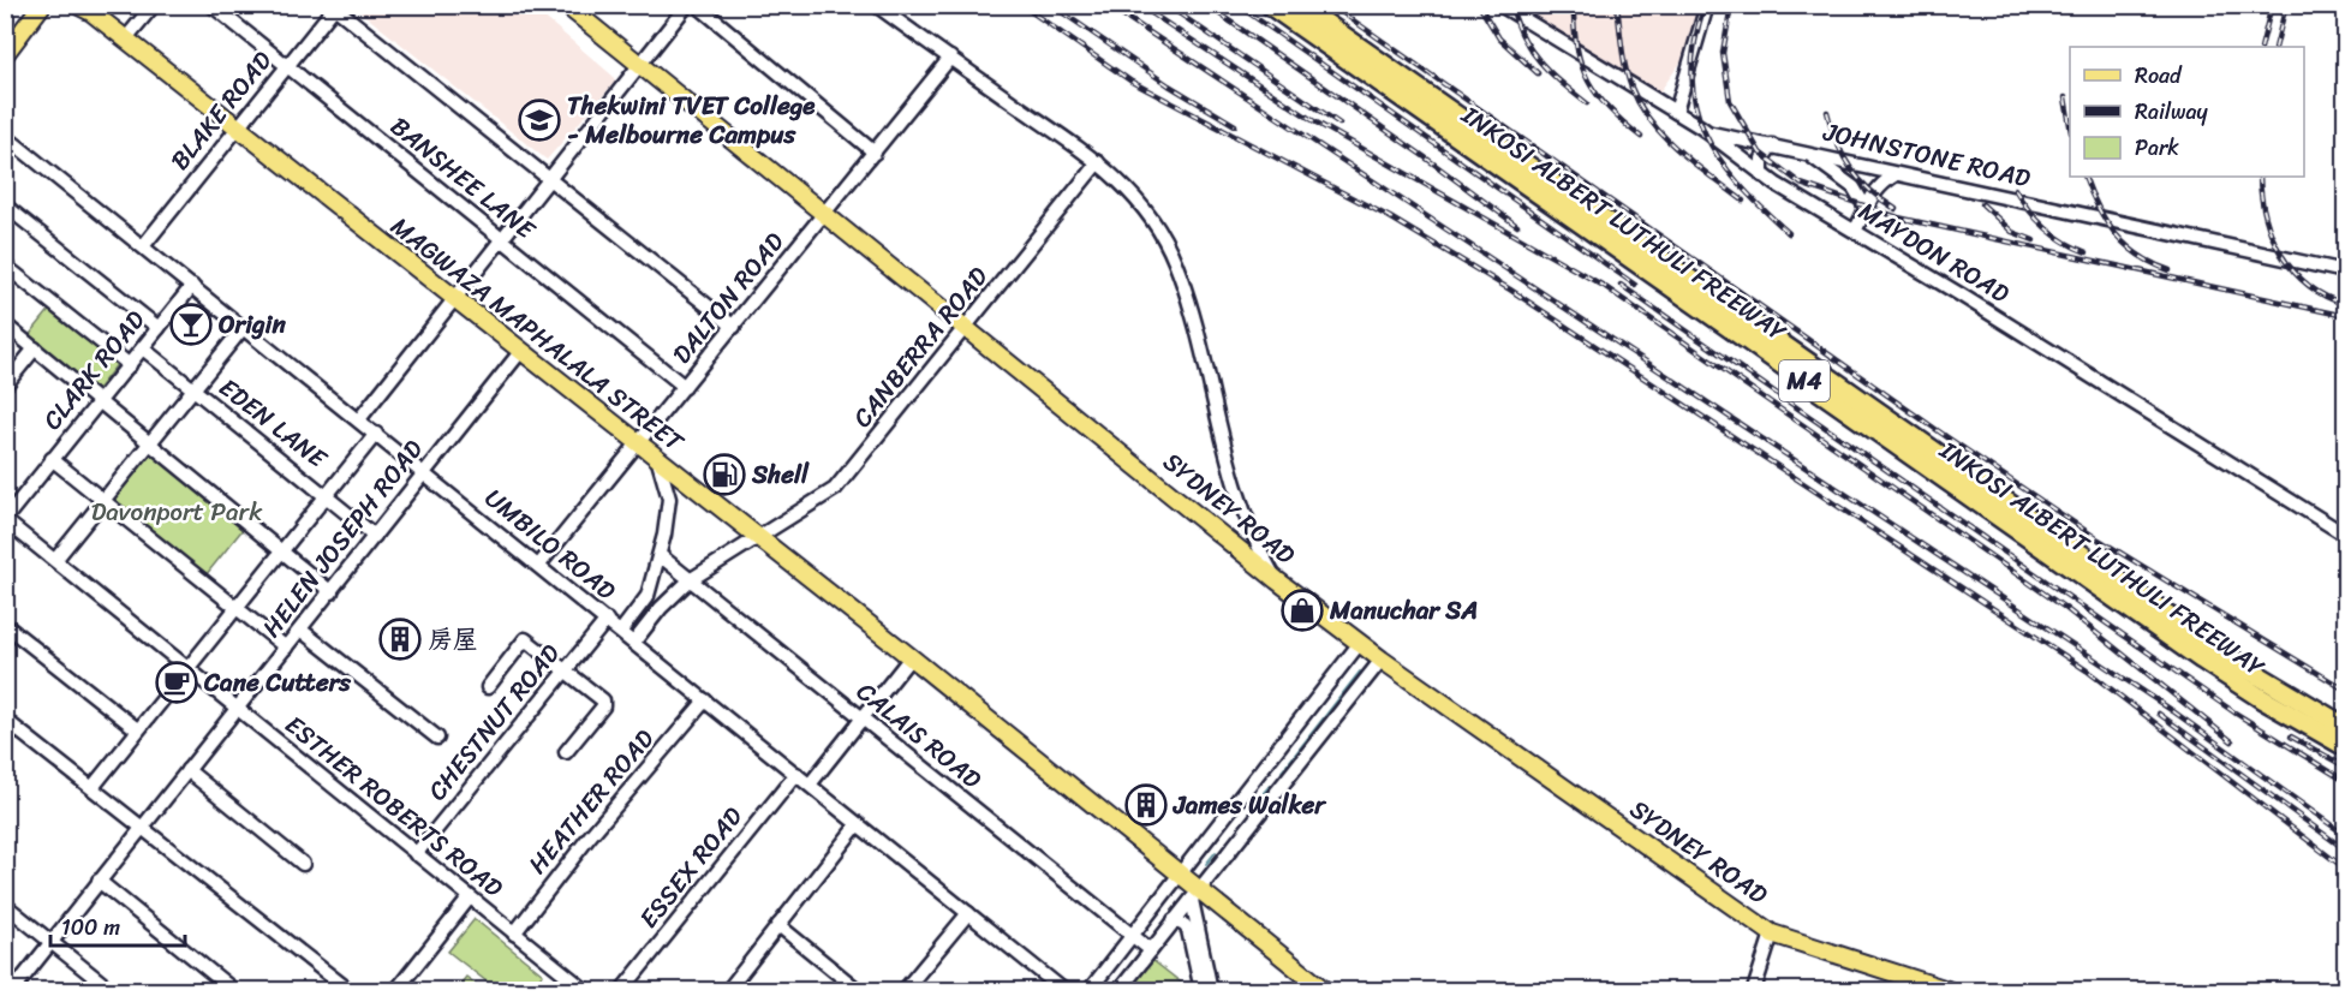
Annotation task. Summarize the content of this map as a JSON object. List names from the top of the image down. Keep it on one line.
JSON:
{"streets":{"highway":["INKOSI ALBERT LUTHULI FREEWAY","M4"],"main road":["MAGWAZA MAPHALALA STREET","SYDNEY ROAD"],"street":["BLAKE ROAD","JOHNSTONE ROAD","BANSHEE LANE","MAYDON ROAD","DALTON ROAD","CANBERRA ROAD","CLARK ROAD","EDEN LANE","HELEN JOSEPH ROAD","UMBILO ROAD","CHESTNUT ROAD","CALAIS ROAD","HEATHER ROAD","ESTHER ROBERTS ROAD","ESSEX ROAD"]},"crossings":[["BLAKE ROAD","BANSHEE LANE"],["BLAKE ROAD","MAGWAZA MAPHALALA STREET"],["BLAKE ROAD","UMBILO ROAD"],["JOHNSTONE ROAD","MAYDON ROAD"],["BANSHEE LANE","DALTON ROAD"],["DALTON ROAD","MAGWAZA MAPHALALA STREET"],["DALTON ROAD","SYDNEY ROAD"],["DALTON ROAD","UMBILO ROAD"],["MAGWAZA MAPHALALA STREET","CANBERRA ROAD"],["MAGWAZA MAPHALALA STREET","HELEN JOSEPH ROAD"],["CANBERRA ROAD","SYDNEY ROAD"],["CANBERRA ROAD","UMBILO ROAD"],["CANBERRA ROAD","CALAIS ROAD"],["CLARK ROAD","EDEN LANE"],["CLARK ROAD","UMBILO ROAD"],["CLARK ROAD","ESTHER ROBERTS ROAD"],["EDEN LANE","HELEN JOSEPH ROAD"],["HELEN JOSEPH ROAD","UMBILO ROAD"],["HELEN JOSEPH ROAD","ESTHER ROBERTS ROAD"],["UMBILO ROAD","CHESTNUT ROAD"],["UMBILO ROAD","HEATHER ROAD"],["UMBILO ROAD","ESSEX ROAD"],["CHESTNUT ROAD","ESTHER ROBERTS ROAD"],["HEATHER ROAD","ESTHER ROBERTS ROAD"]],"parks":["Davonport Park"],"places":{"school or university":["Thekwini TVET College - Melbourne Campus"],"bar":["Origin"],"fuel station":["Shell"],"shop":["Manuchar SA"],"building":["房屋","James Walker"],"cafe":["Cane Cutters"]},"legend":["Road","Railway","Park"],"scale_bar":"100 m"}
